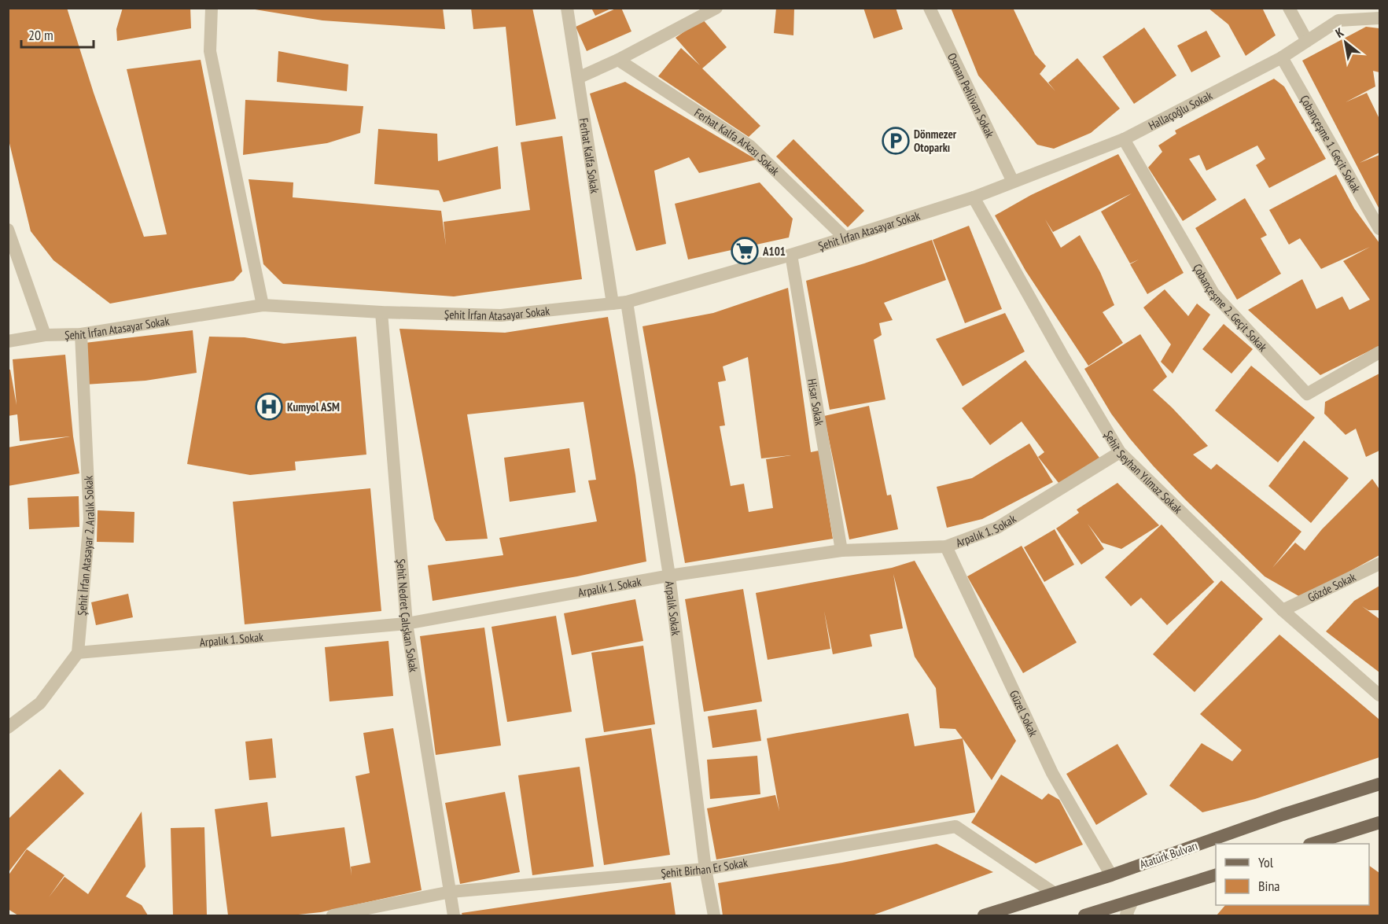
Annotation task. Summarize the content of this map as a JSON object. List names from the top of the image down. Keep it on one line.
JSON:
{"streets":{"main road":["Atatürk Bulvarı"],"street":["Osman Pehlivan Sokak","Hallaçoğlu Sokak","Ferhat Kalfa Arkası Sokak","Çobançeşme 1. Geçit Sokak","Ferhat Kalfa Sokak","Şehit İrfan Atasayar Sokak","Çobançeşme 2. Geçit Sokak","Hisar Sokak","Şehit Seyhan Yılmaz Sokak","Arpalık 1. Sokak","Şehit İrfan Atasayar 2. Aralık Sokak","Gözde Sokak","Arpalık Sokak","Şehit Nedret Çalışkan Sokak","Güzel Sokak","Şehit Birhan Er Sokak"]},"crossings":[["Osman Pehlivan Sokak","Hallaçoğlu Sokak"],["Hallaçoğlu Sokak","Çobançeşme 1. Geçit Sokak"],["Hallaçoğlu Sokak","Şehit İrfan Atasayar Sokak"],["Hallaçoğlu Sokak","Çobançeşme 2. Geçit Sokak"],["Hallaçoğlu Sokak","Şehit Seyhan Yılmaz Sokak"],["Ferhat Kalfa Arkası Sokak","Şehit İrfan Atasayar Sokak"],["Ferhat Kalfa Sokak","Şehit İrfan Atasayar Sokak"],["Şehit İrfan Atasayar Sokak","Hisar Sokak"],["Şehit İrfan Atasayar Sokak","Şehit Seyhan Yılmaz Sokak"],["Şehit İrfan Atasayar Sokak","Şehit İrfan Atasayar 2. Aralık Sokak"],["Şehit İrfan Atasayar Sokak","Arpalık Sokak"],["Şehit İrfan Atasayar Sokak","Şehit Nedret Çalışkan Sokak"],["Hisar Sokak","Arpalık 1. Sokak"],["Şehit Seyhan Yılmaz Sokak","Arpalık 1. Sokak"],["Şehit Seyhan Yılmaz Sokak","Gözde Sokak"],["Arpalık 1. Sokak","Şehit İrfan Atasayar 2. Aralık Sokak"],["Arpalık 1. Sokak","Arpalık Sokak"],["Arpalık 1. Sokak","Şehit Nedret Çalışkan Sokak"],["Arpalık 1. Sokak","Güzel Sokak"],["Arpalık Sokak","Şehit Birhan Er Sokak"],["Şehit Nedret Çalışkan Sokak","Şehit Birhan Er Sokak"],["Güzel Sokak","Atatürk Bulvarı"],["Atatürk Bulvarı","Şehit Birhan Er Sokak"]],"places":{"parking":["Dönmezer Otoparkı"],"supermarket":["A101"],"hospital":["Kumyol ASM"]},"legend":["Yol","Bina"],"scale_bar":"20 m","north":"top left"}
